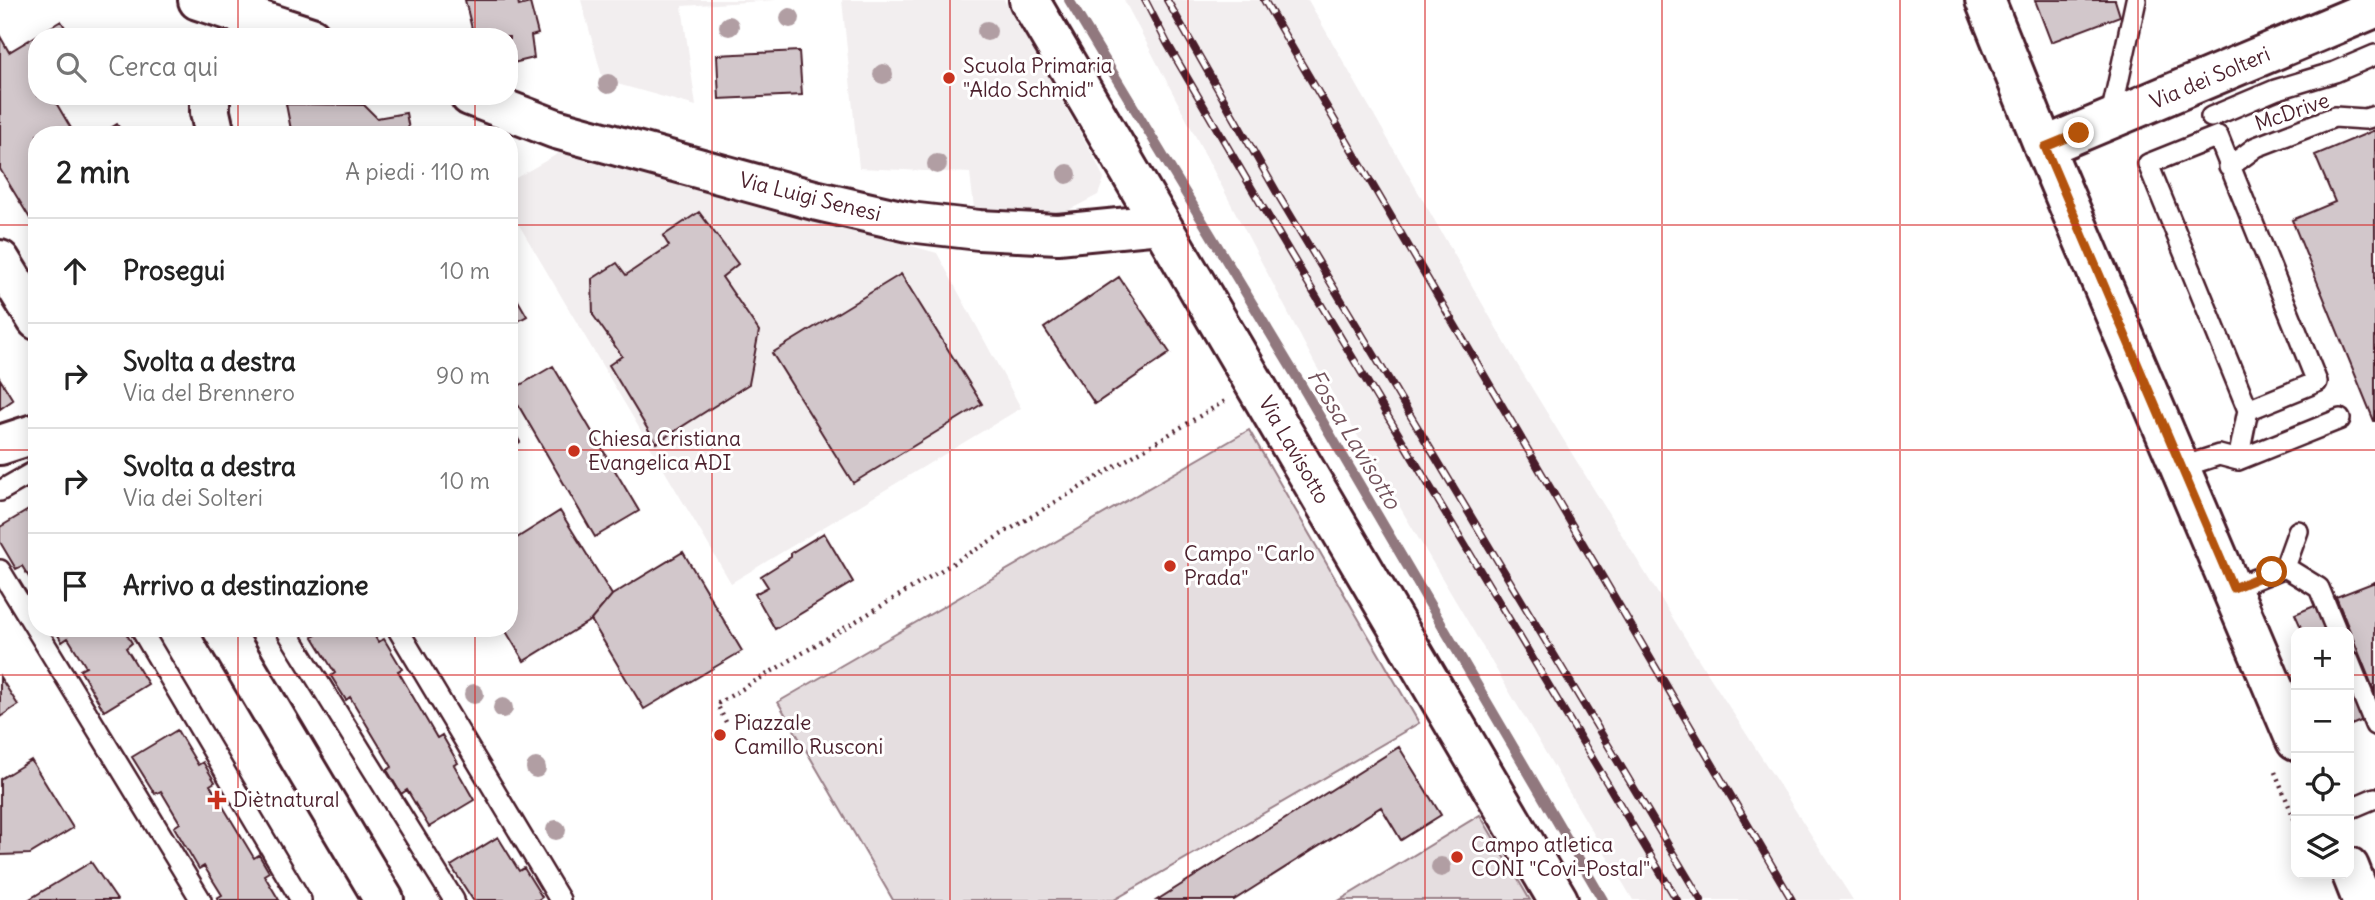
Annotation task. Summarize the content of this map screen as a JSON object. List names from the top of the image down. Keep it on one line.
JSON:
{"streets":{"street":["Via dei Solteri","Via Luigi Senesi","Via Lavisotto"],"lane":["McDrive"]},"crossings":[["Via dei Solteri","McDrive"],["Via Luigi Senesi","Via Lavisotto"]],"water":["Fossa Lavisotto"],"places":{"other":["Scuola Primaria \"Aldo Schmid\"","Chiesa Cristiana Evangelica ADI","Campo \"Carlo Prada\"","Piazzale Camillo Rusconi","Campo atletica CONI \"Covi-Postal\""],"health":["Diètnatural"]},"page":{"search":"Cerca qui","heading":["2 min","A piedi · 110 m"],"list":[["Prosegui","10 m"],["Svolta a destra","Via del Brennero","90 m"],["Svolta a destra","Via dei Solteri","10 m"],"Arrivo a destinazione"],"map_buttons":["+","−"]}}
